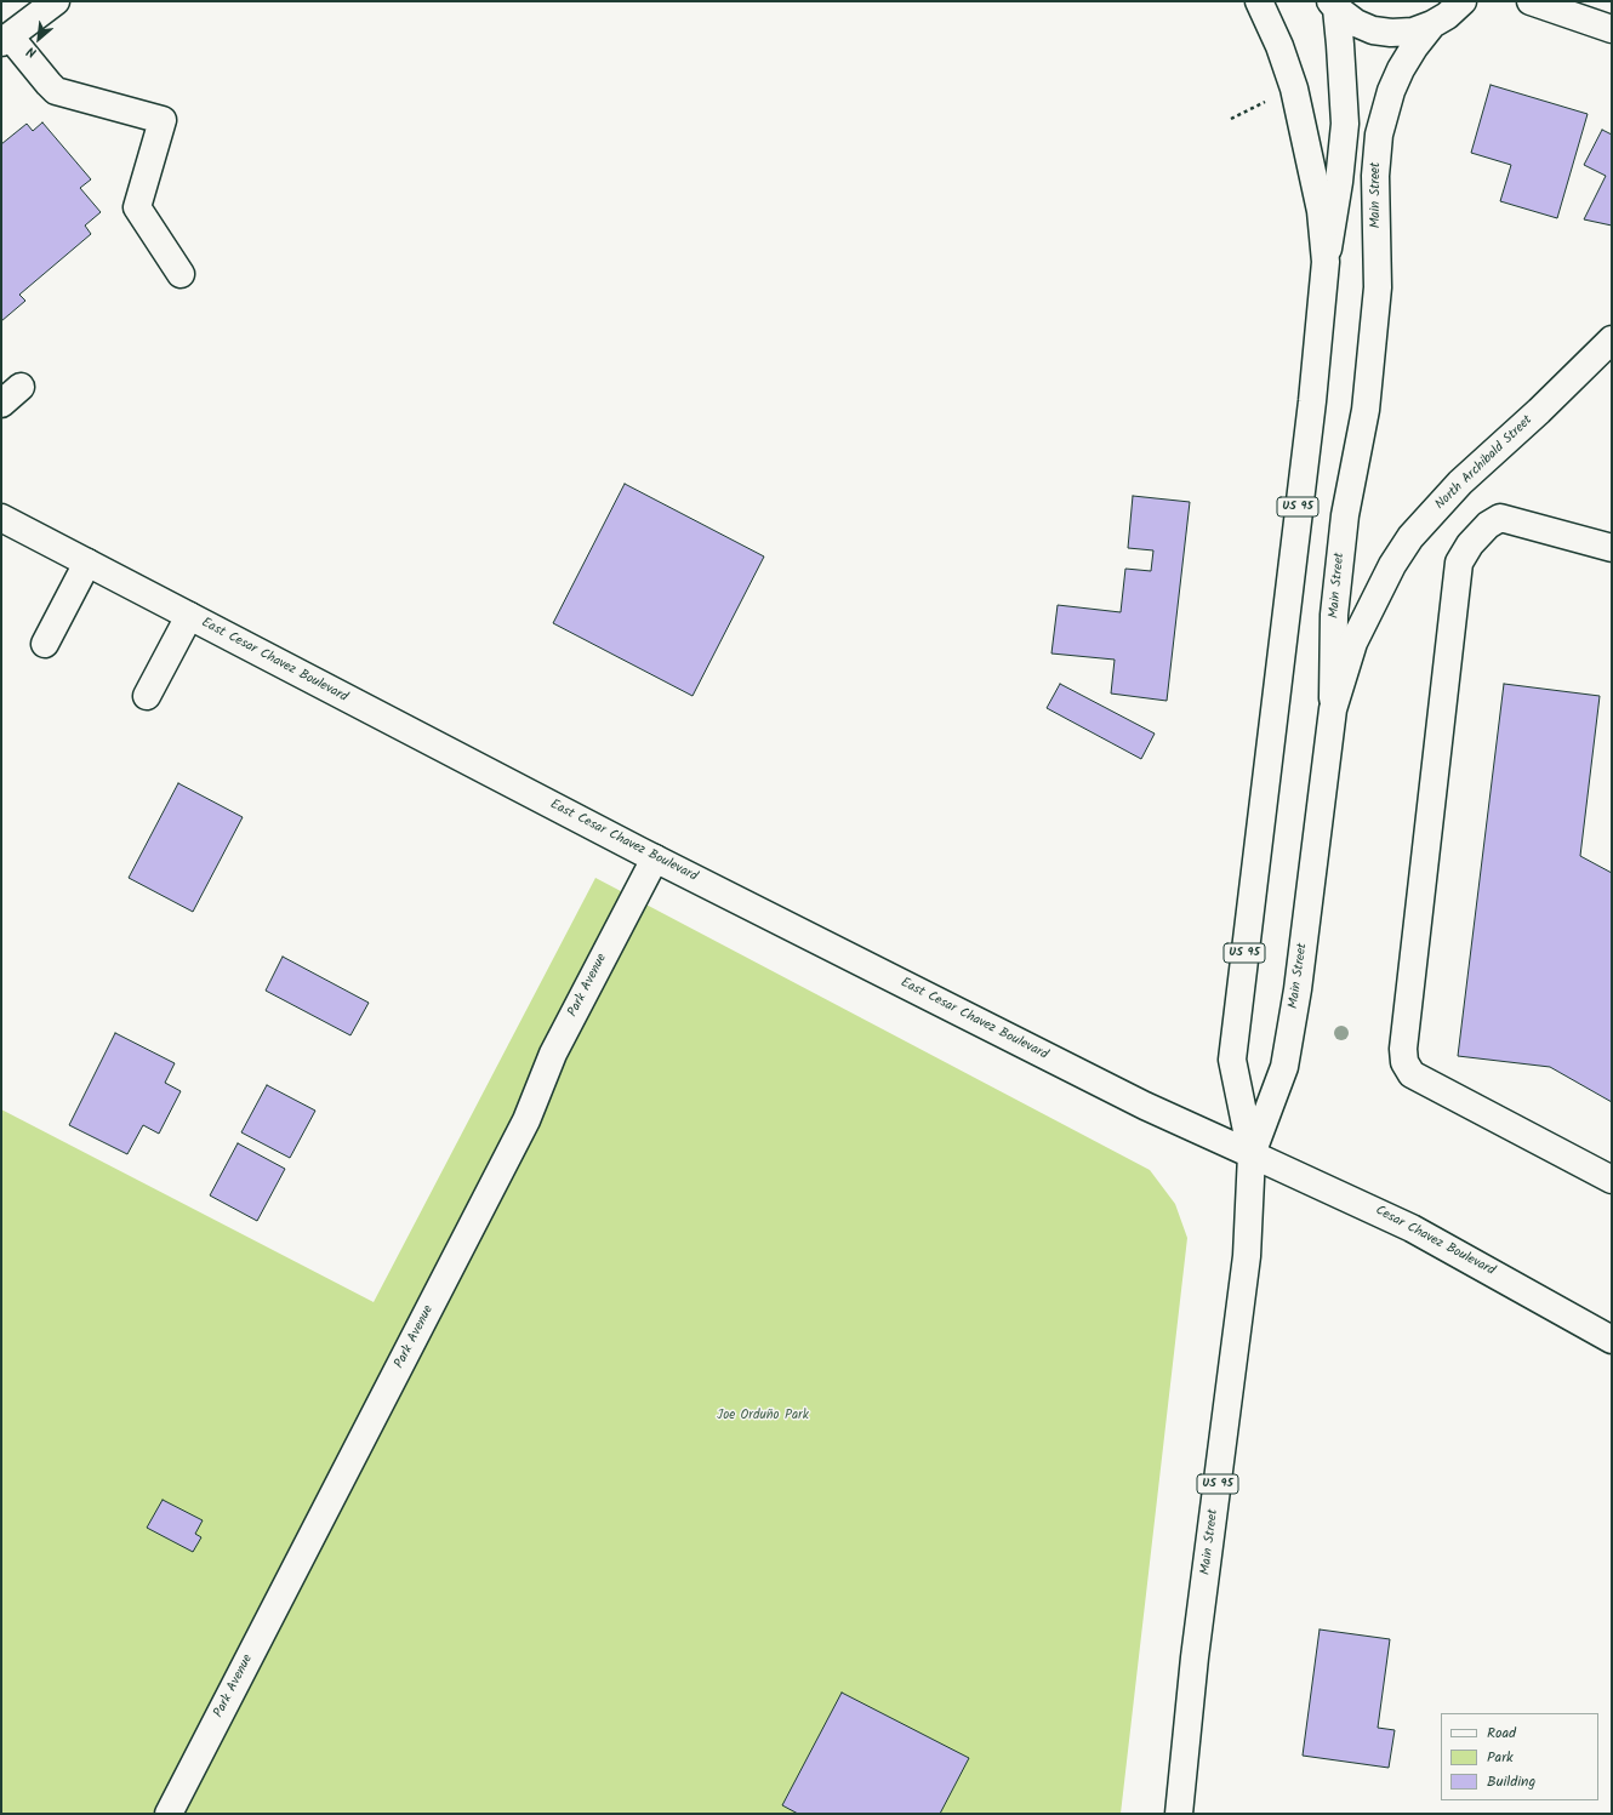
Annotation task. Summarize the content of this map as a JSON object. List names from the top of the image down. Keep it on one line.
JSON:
{"streets":{"main road":["Main Street","North Archibald Street","US 95","East Cesar Chavez Boulevard","Park Avenue","Cesar Chavez Boulevard"]},"crossings":[["Main Street","North Archibald Street"],["Main Street","US 95"],["Main Street","East Cesar Chavez Boulevard"],["Main Street","Cesar Chavez Boulevard"],["East Cesar Chavez Boulevard","Park Avenue"],["East Cesar Chavez Boulevard","Cesar Chavez Boulevard"]],"parks":["Joe Orduño Park"],"legend":["Road","Park","Building"],"north":"bottom left"}
